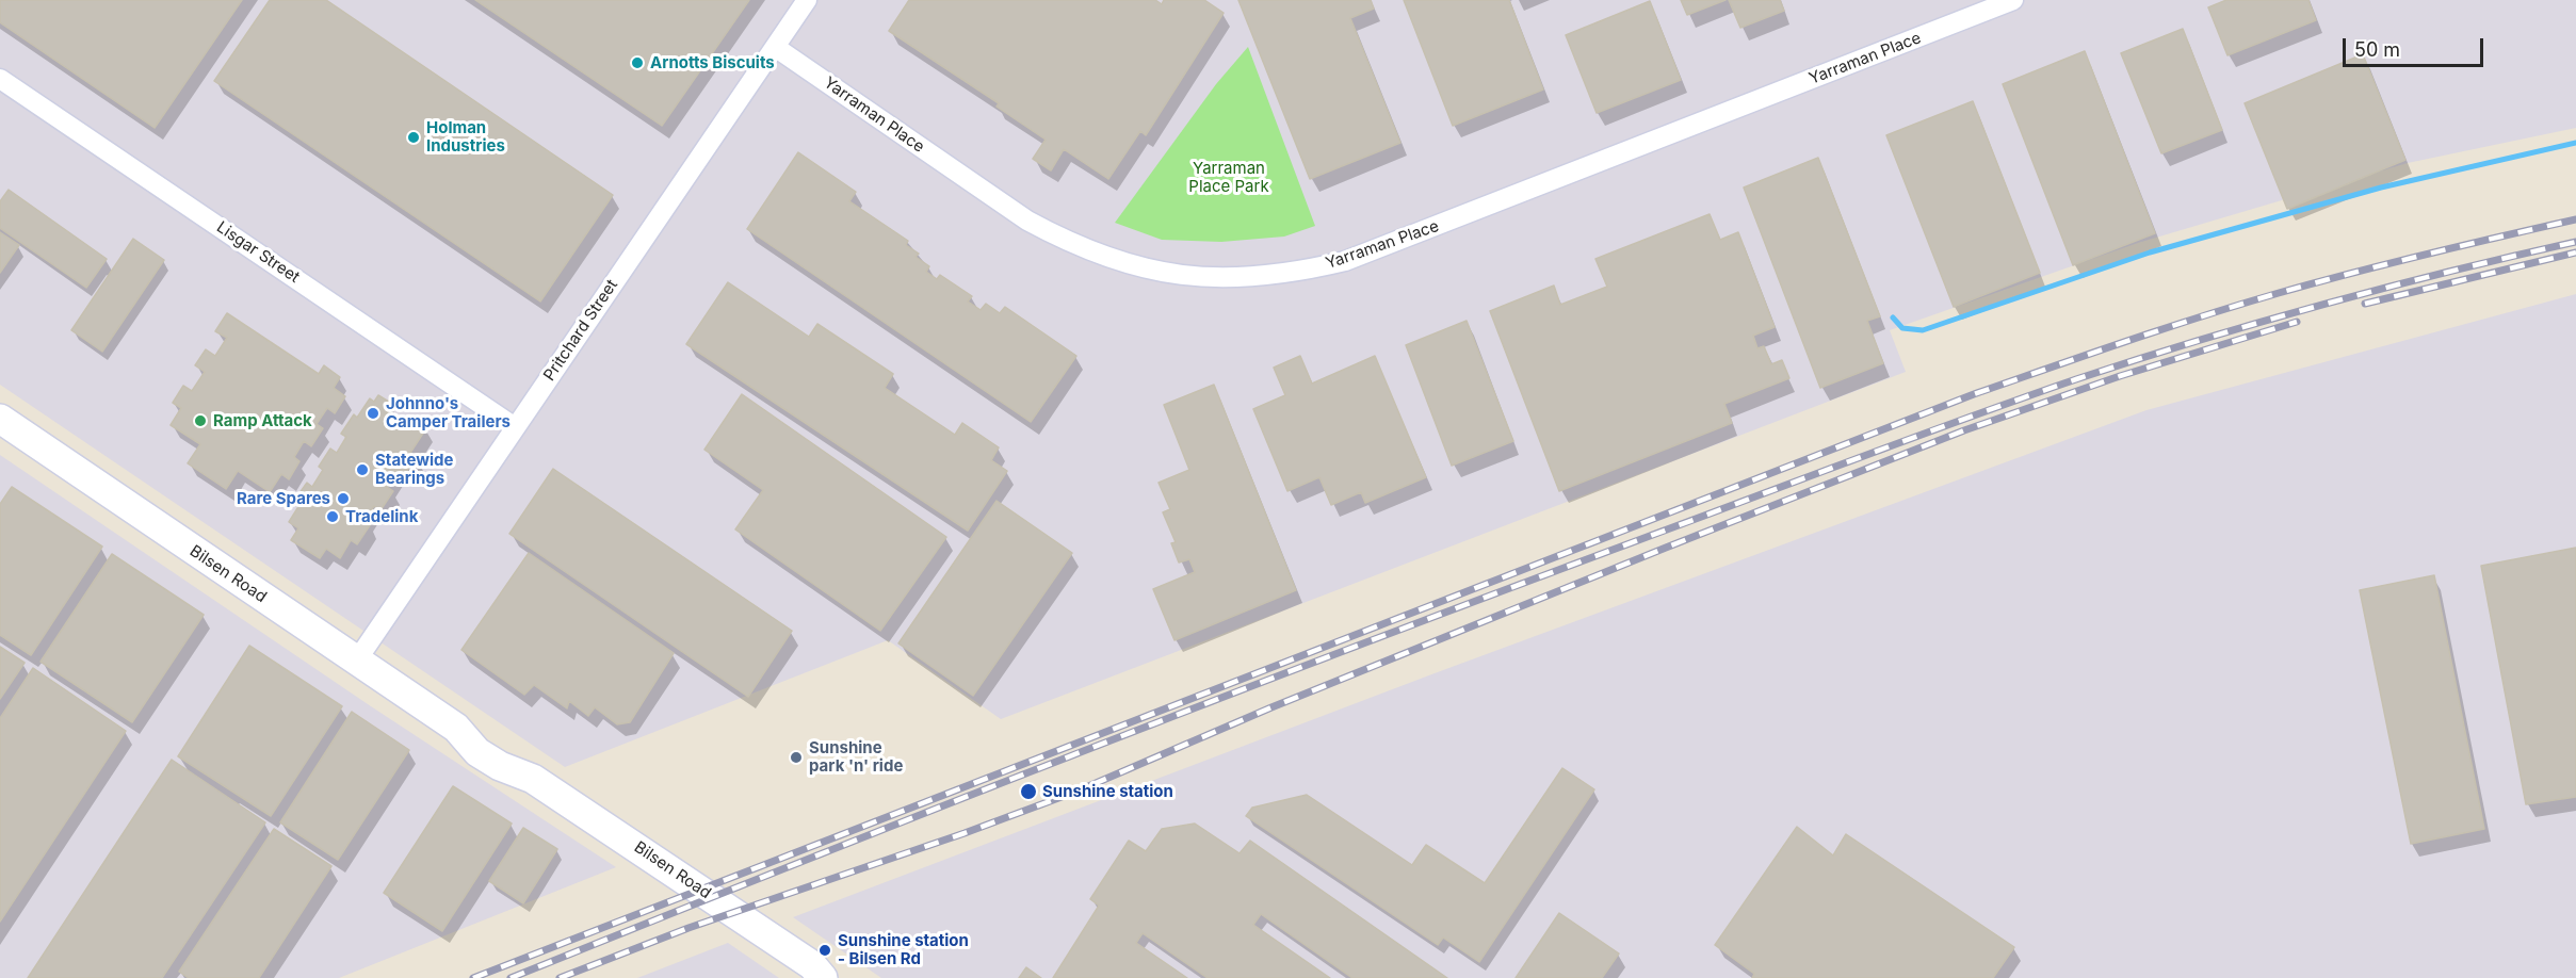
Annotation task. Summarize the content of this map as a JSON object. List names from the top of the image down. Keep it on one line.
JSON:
{"streets":{"street":["Yarraman Place","Lisgar Street","Pritchard Street","Bilsen Road"]},"crossings":[["Yarraman Place","Pritchard Street"],["Lisgar Street","Pritchard Street"],["Pritchard Street","Bilsen Road"]],"parks":["Yarraman Place Park"],"places":["Arnotts Biscuits","Holman Industries","Johnno's Camper Trailers","Ramp Attack","Statewide Bearings","Rare Spares","Tradelink","Sunshine park 'n' ride","Sunshine station","Sunshine station - Bilsen Rd"],"scale_bar":"50 m"}
